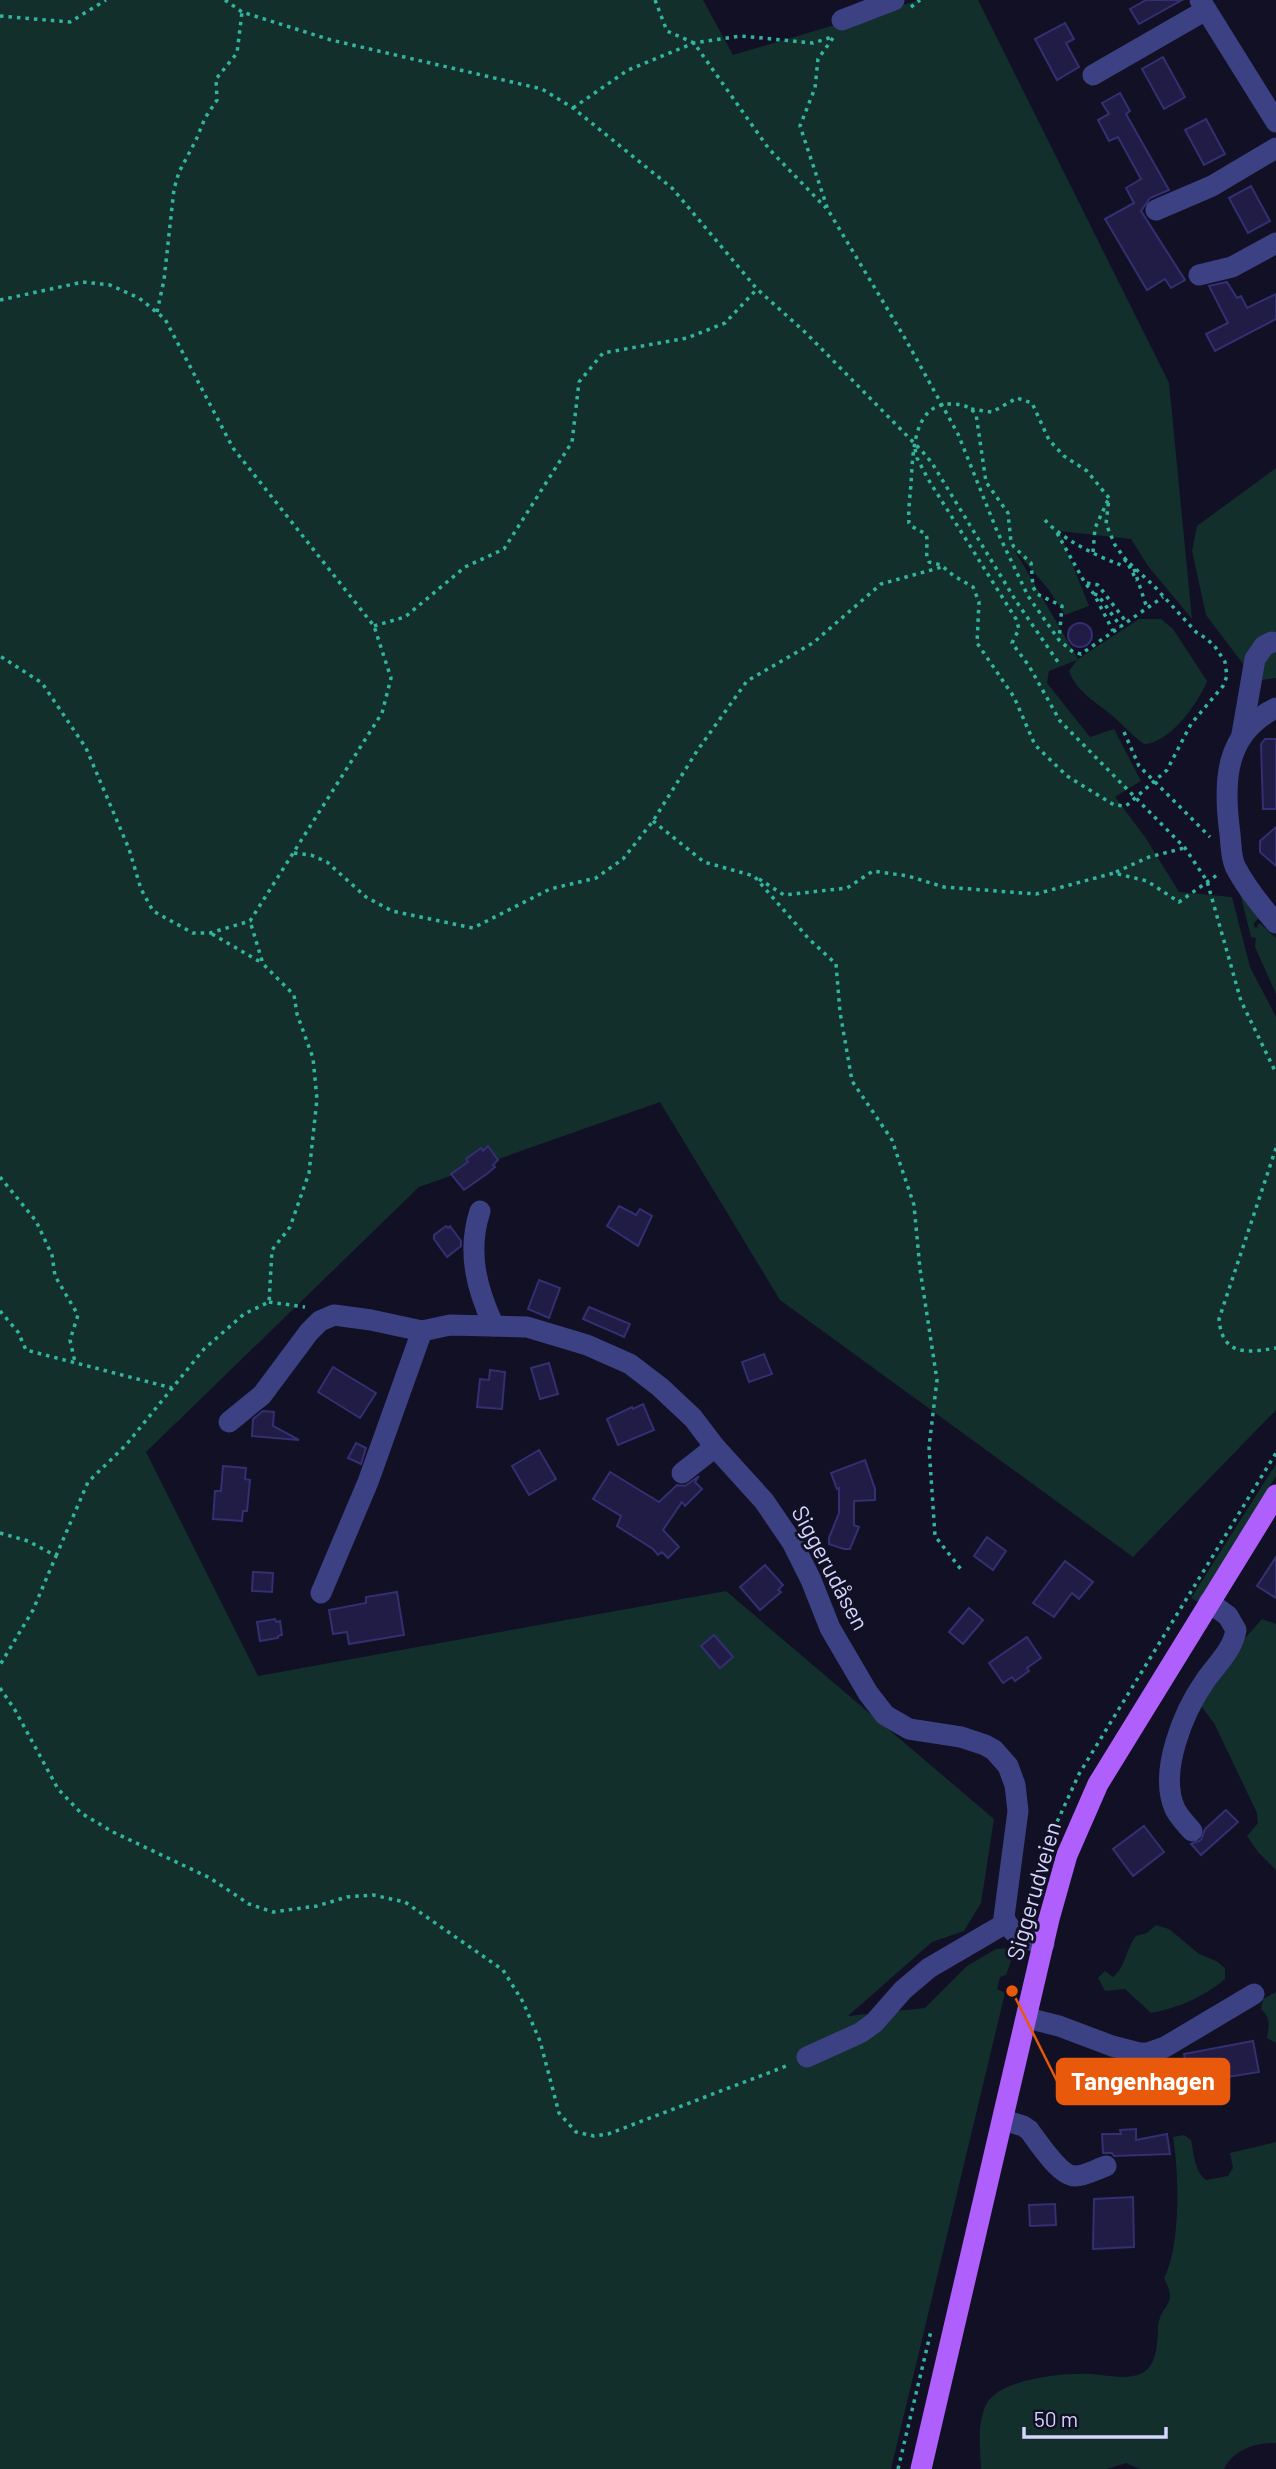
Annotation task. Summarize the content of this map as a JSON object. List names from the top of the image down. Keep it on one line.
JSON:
{"streets":{"main road":["Siggerudveien"],"street":["Siggerudåsen"]},"places":["Tangenhagen"],"scale_bar":"50 m"}
